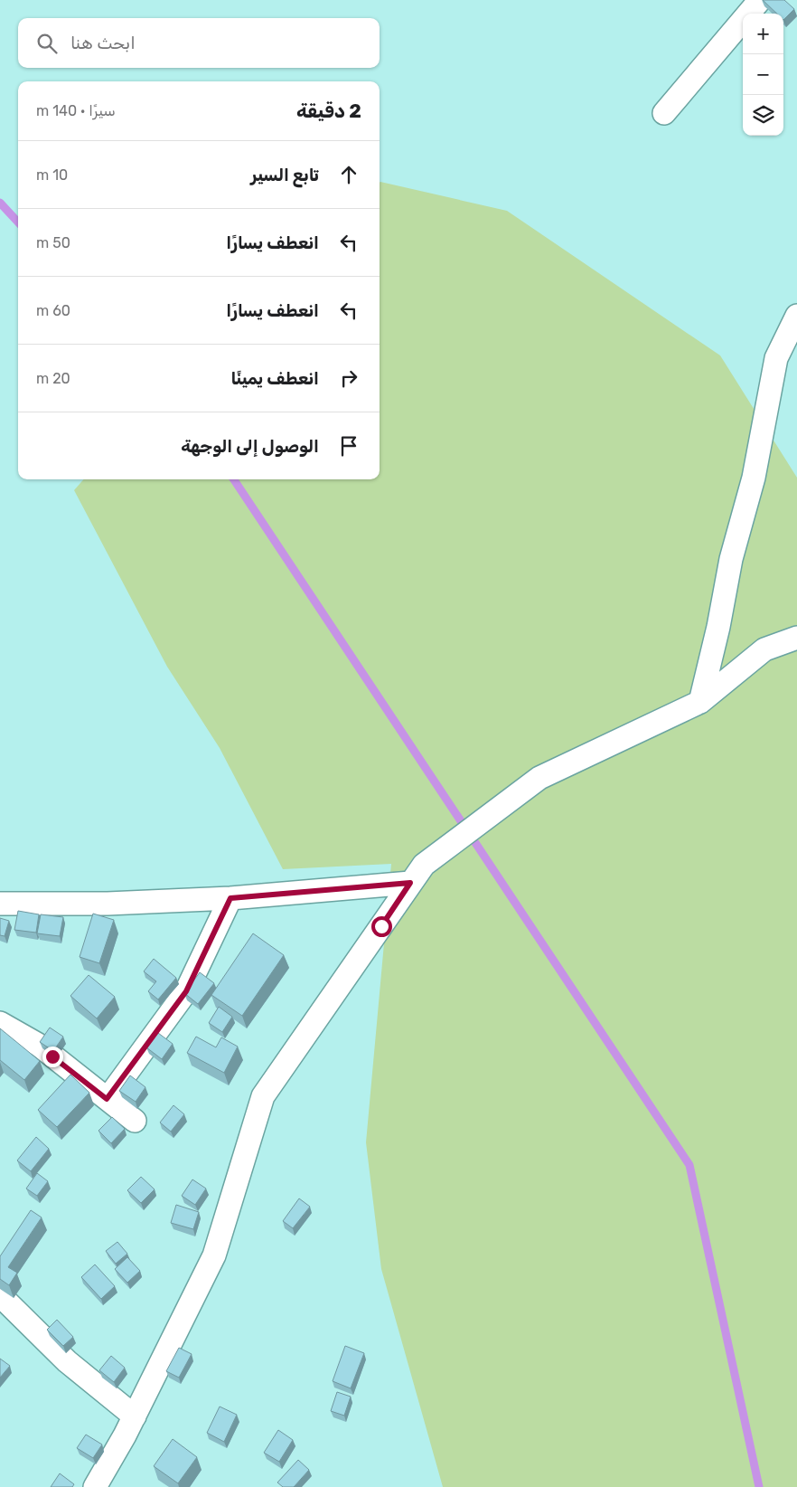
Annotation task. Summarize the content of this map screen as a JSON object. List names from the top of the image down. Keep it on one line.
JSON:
{"page":{"map_buttons":["+","−"],"search":"ابحث هنا","heading":["2 دقيقة","سيرًا · 140 m"],"list":[["تابع السير","10 m"],["انعطف يسارًا","50 m"],["انعطف يسارًا","60 m"],["انعطف يمينًا","20 m"],"الوصول إلى الوجهة"]}}
